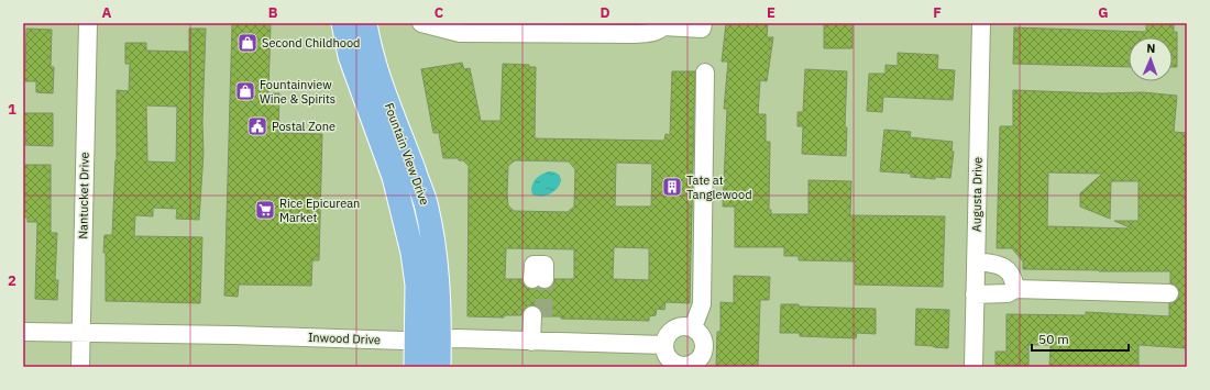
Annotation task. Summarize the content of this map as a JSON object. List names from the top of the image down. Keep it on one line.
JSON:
{"streets":{"main road":["Fountain View Drive"],"street":["Augusta Drive","Nantucket Drive","Inwood Drive"]},"crossings":[["Fountain View Drive","Inwood Drive"],["Nantucket Drive","Inwood Drive"]],"places":{"shop":["Second Childhood","Fountainview Wine & Spirits"],"public building":["Postal Zone"],"building":["Tate at Tanglewood"],"supermarket":["Rice Epicurean Market"]},"scale_bar":"50 m","north":"top","grid":{"columns":["A","B","C","D","E","F","G"],"rows":["1","2"]}}
